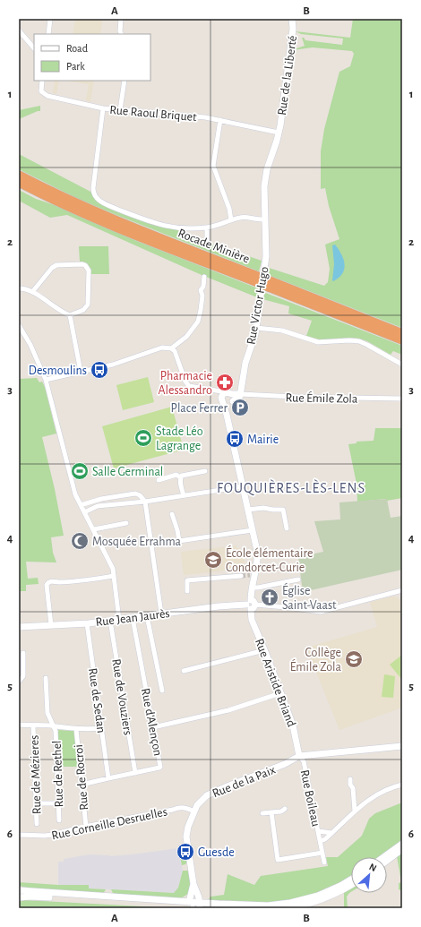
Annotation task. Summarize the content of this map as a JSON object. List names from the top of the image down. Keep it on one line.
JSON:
{"streets":{"highway":["Rocade Minière"],"street":["Rue de la Liberté","Rue Raoul Briquet","Rue Victor Hugo","Rue Émile Zola","Rue Jean Jaurès","Rue Aristide Briand","Rue de Vouziers","Rue de Sedan","Rue d'Alençon","Rue de Rethel","Rue de Mézieres","Rue de Rocroi","Rue de la Paix","Rue Boileau","Rue Corneille Desruelles"]},"crossings":[["Rue de la Liberté","Rue Raoul Briquet"],["Rue de la Liberté","Rue Victor Hugo"],["Rue Raoul Briquet","Rue Victor Hugo"],["Rue Victor Hugo","Rue Émile Zola"],["Rue Jean Jaurès","Rue Aristide Briand"],["Rue Jean Jaurès","Rue de Vouziers"],["Rue Jean Jaurès","Rue de Sedan"],["Rue Jean Jaurès","Rue d'Alençon"],["Rue Aristide Briand","Rue de la Paix"],["Rue Aristide Briand","Rue Boileau"],["Rue de Vouziers","Rue d'Alençon"],["Rue de Sedan","Rue d'Alençon"],["Rue d'Alençon","Rue de Rocroi"],["Rue de Rocroi","Rue Corneille Desruelles"],["Rue de la Paix","Rue Boileau"],["Rue de la Paix","Rue Corneille Desruelles"]],"districts":["FOUQUIÈRES-LÈS-LENS"],"places":{"bus stop":["Desmoulins","Mairie","Guesde"],"pharmacy":["Pharmacie Alessandro"],"parking":["Place Ferrer"],"sports":["Stade Léo Lagrange","Salle Germinal"],"mosque":["Mosquée Errahma"],"school or university":["École élémentaire Condorcet-Curie","Collège Émile Zola"],"church":["Église Saint-Vaast"]},"legend":["Road","Park"],"north":"top right","grid":{"columns":["A","B"],"rows":["1","2","3","4","5","6"]}}
